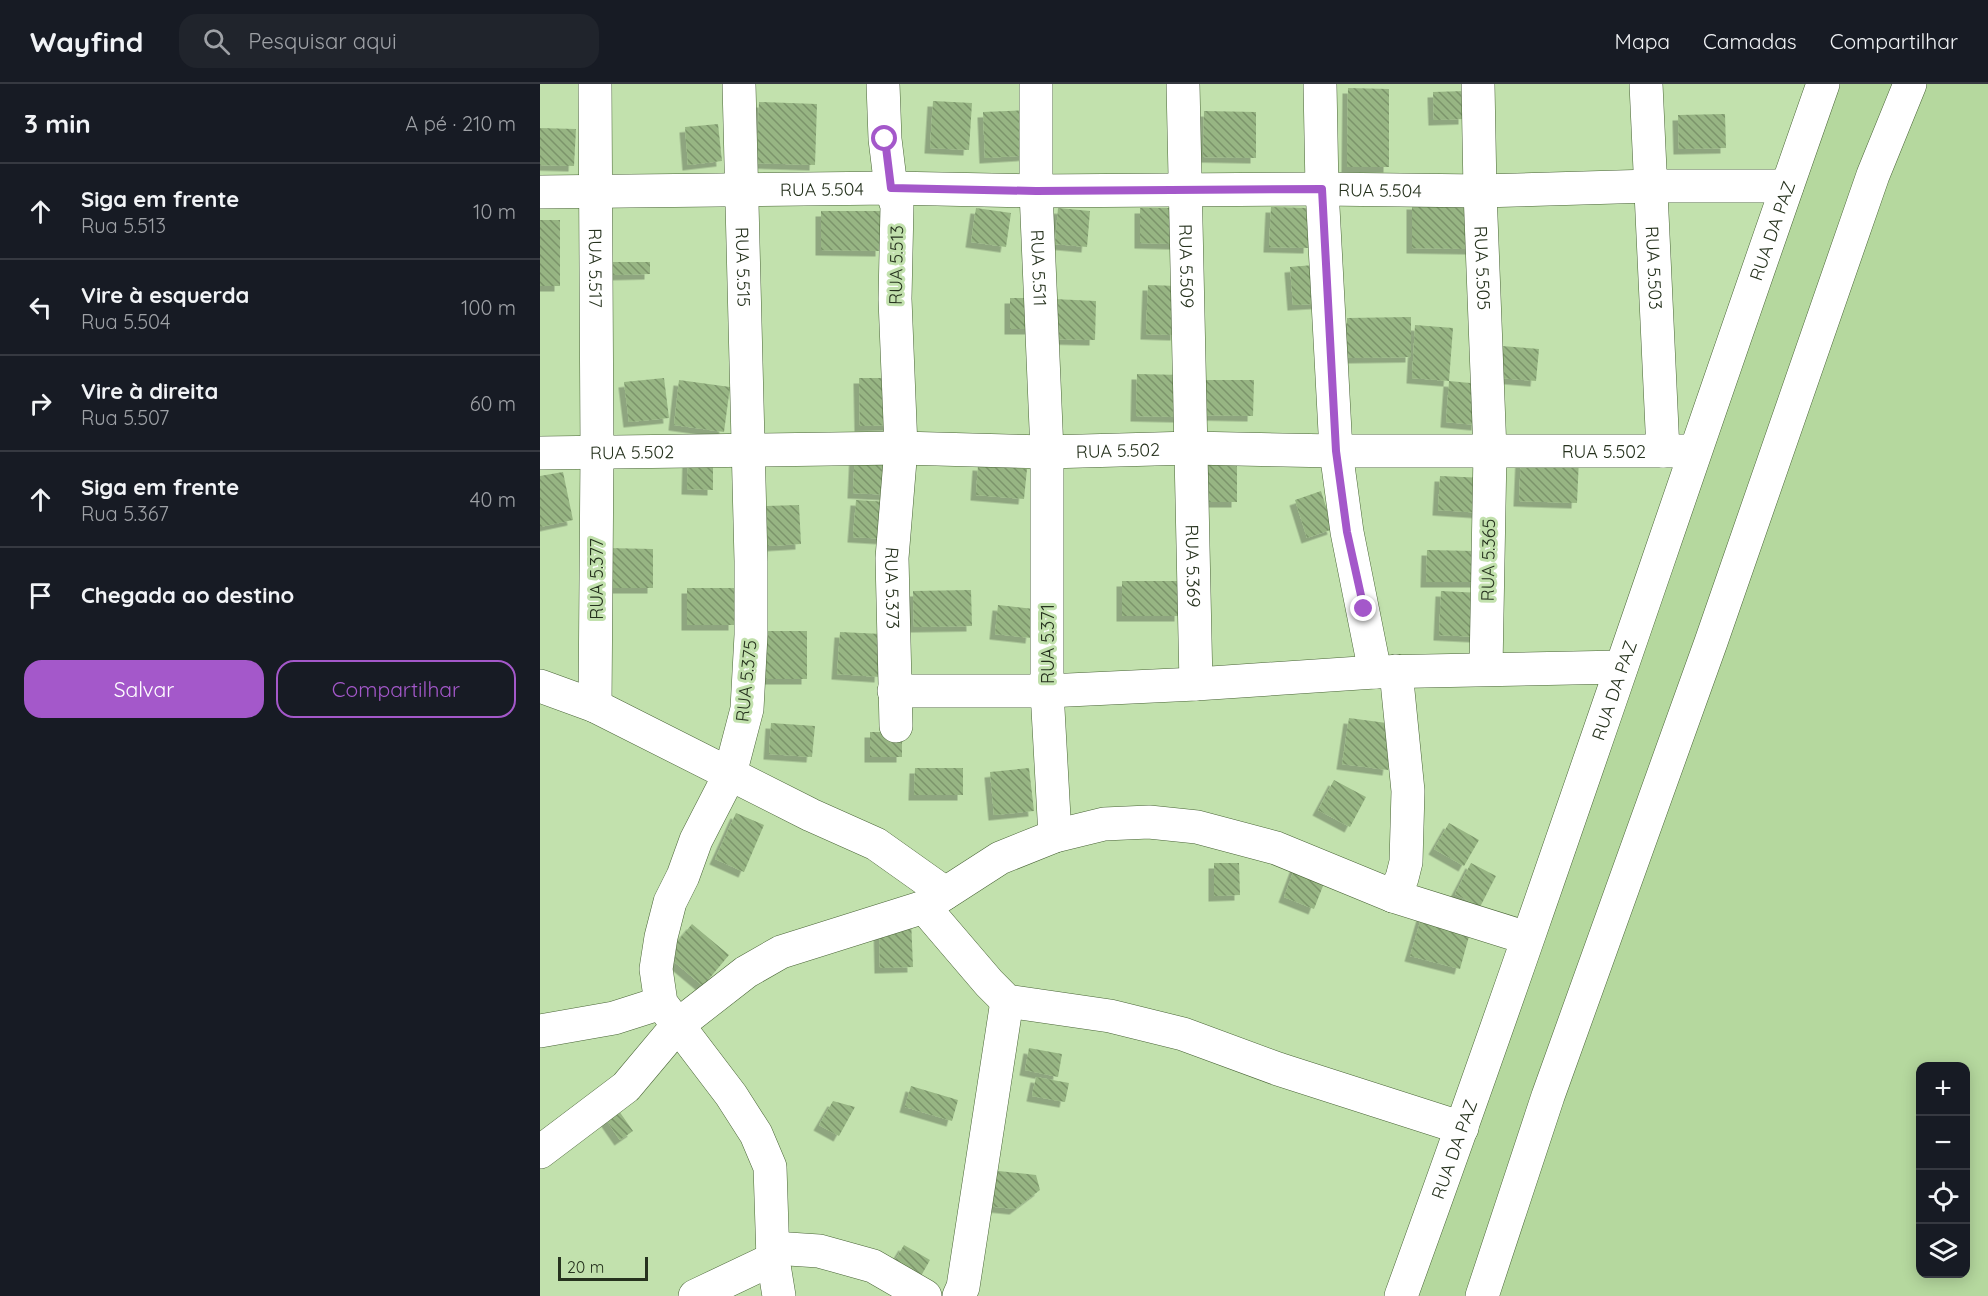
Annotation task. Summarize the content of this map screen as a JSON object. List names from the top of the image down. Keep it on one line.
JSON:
{"streets":{"street":["RUA 5.504","RUA DA PAZ","RUA 5.513","RUA 5.509","RUA 5.515","RUA 5.517","RUA 5.511","RUA 5.505","RUA 5.503","RUA 5.502","RUA 5.365","RUA 5.369","RUA 5.377","RUA 5.373","RUA 5.371","RUA 5.375"]},"crossings":[["RUA 5.504","RUA DA PAZ"],["RUA 5.504","RUA 5.513"],["RUA 5.504","RUA 5.509"],["RUA 5.504","RUA 5.515"],["RUA 5.504","RUA 5.517"],["RUA 5.504","RUA 5.511"],["RUA 5.504","RUA 5.505"],["RUA 5.504","RUA 5.503"],["RUA DA PAZ","RUA 5.503"],["RUA DA PAZ","RUA 5.502"],["RUA 5.513","RUA 5.502"],["RUA 5.513","RUA 5.373"],["RUA 5.509","RUA 5.502"],["RUA 5.509","RUA 5.369"],["RUA 5.515","RUA 5.502"],["RUA 5.515","RUA 5.375"],["RUA 5.517","RUA 5.502"],["RUA 5.517","RUA 5.377"],["RUA 5.511","RUA 5.502"],["RUA 5.511","RUA 5.371"],["RUA 5.505","RUA 5.502"],["RUA 5.505","RUA 5.365"],["RUA 5.503","RUA 5.502"],["RUA 5.502","RUA 5.365"],["RUA 5.502","RUA 5.369"],["RUA 5.502","RUA 5.377"],["RUA 5.502","RUA 5.373"],["RUA 5.502","RUA 5.371"],["RUA 5.502","RUA 5.375"]],"scale_bar":"20 m","page":{"header":"Wayfind","search":"Pesquisar aqui","nav":["Mapa","Camadas","Compartilhar"],"heading":["3 min","A pé · 210 m"],"list":[["Siga em frente","Rua 5.513","10 m"],["Vire à esquerda","Rua 5.504","100 m"],["Vire à direita","Rua 5.507","60 m"],["Siga em frente","Rua 5.367","40 m"],"Chegada ao destino"],"buttons":["Salvar","Compartilhar"],"map_buttons":["+","−"],"scale":"20 m"}}
